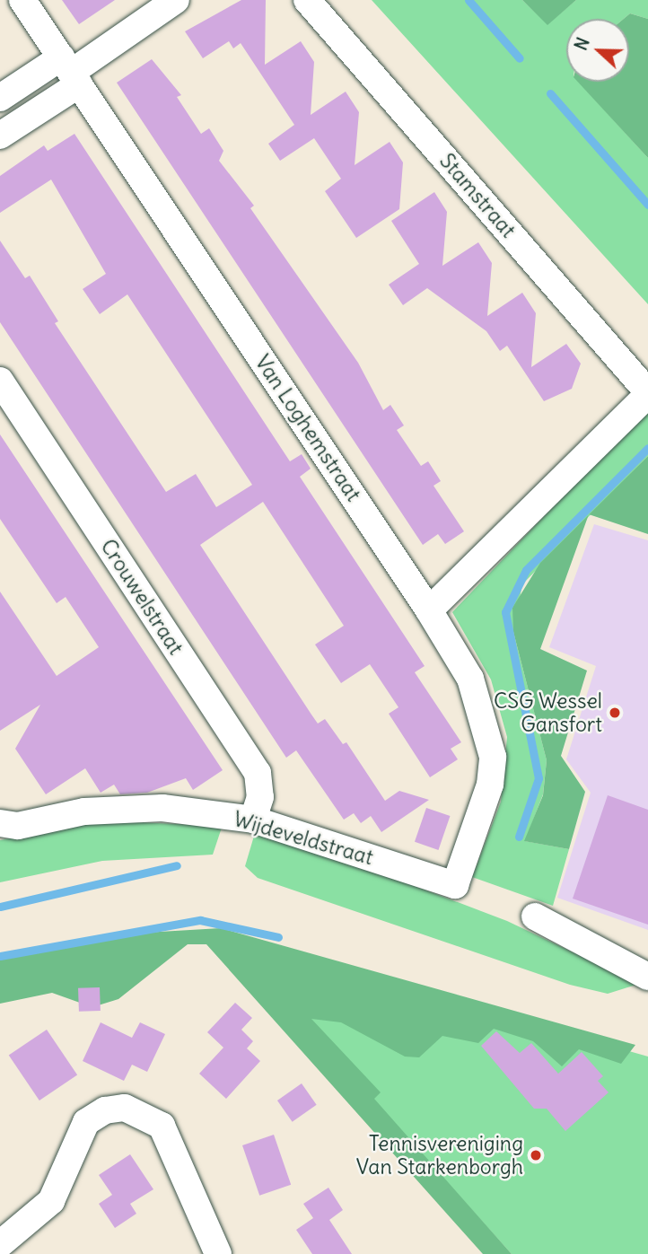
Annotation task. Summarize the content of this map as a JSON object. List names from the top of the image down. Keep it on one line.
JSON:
{"streets":{"street":["Stamstraat","Van Loghemstraat","Crouwelstraat","Wijdeveldstraat"]},"crossings":[["Stamstraat","Van Loghemstraat"],["Van Loghemstraat","Wijdeveldstraat"],["Crouwelstraat","Wijdeveldstraat"]],"places":["CSG Wessel Gansfort","Tennisvereniging Van Starkenborgh"],"north":"left"}
